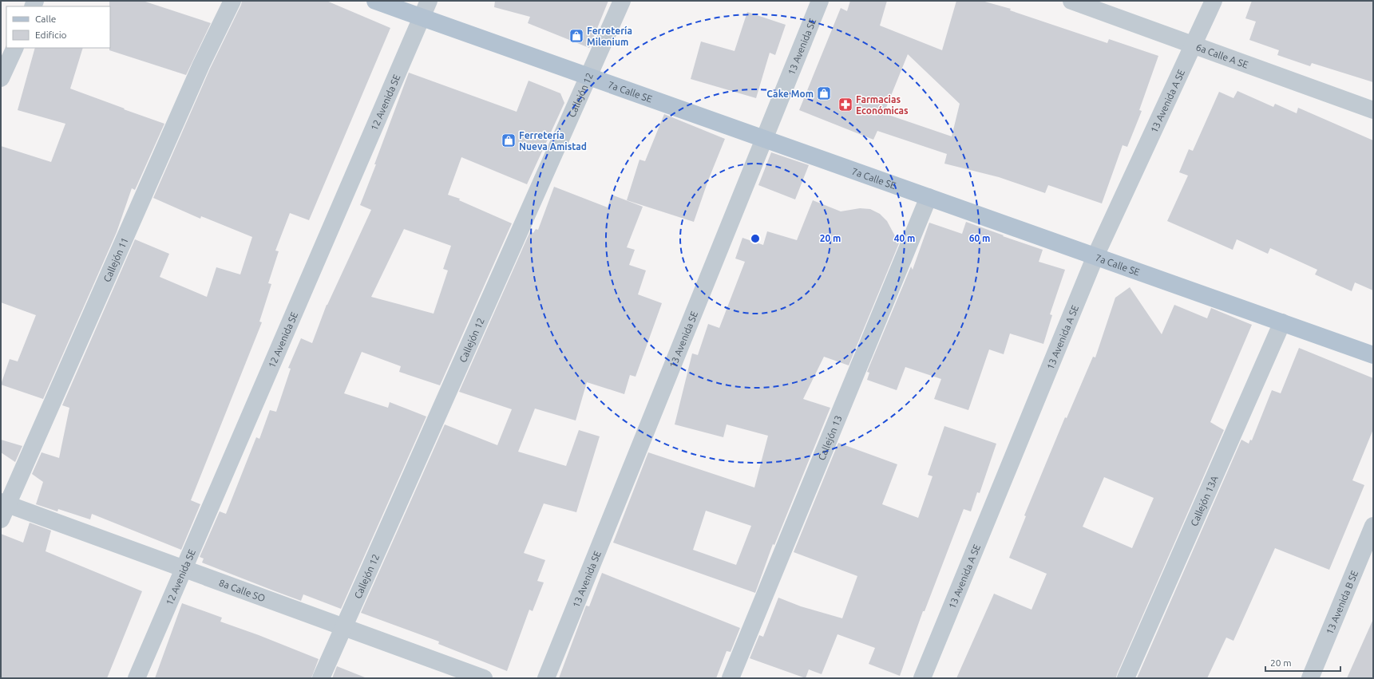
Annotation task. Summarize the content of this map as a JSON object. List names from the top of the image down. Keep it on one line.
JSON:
{"streets":{"main road":["7a Calle SE"],"street":["13 Avenida SE","6a Calle A SE","Callejón 12","13 Avenida A SE","12 Avenida SE","Callejón 11","Callejón 13","Callejón 13A","8a Calle SO","13 Avenida B SE"]},"crossings":[["13 Avenida SE","7a Calle SE"],["6a Calle A SE","13 Avenida A SE"],["7a Calle SE","Callejón 12"],["7a Calle SE","13 Avenida A SE"],["7a Calle SE","12 Avenida SE"],["7a Calle SE","Callejón 13"],["7a Calle SE","Callejón 13A"],["Callejón 12","8a Calle SO"],["12 Avenida SE","8a Calle SO"],["Callejón 11","8a Calle SO"]],"places":{"shop":["Ferretería Milenium","Cake Mom","Ferretería Nueva Amistad"],"pharmacy":["Farmacias Económicas"]},"legend":["Calle","Edificio"],"scale_bar":"20 m","rings":["20 m","40 m","60 m"]}
